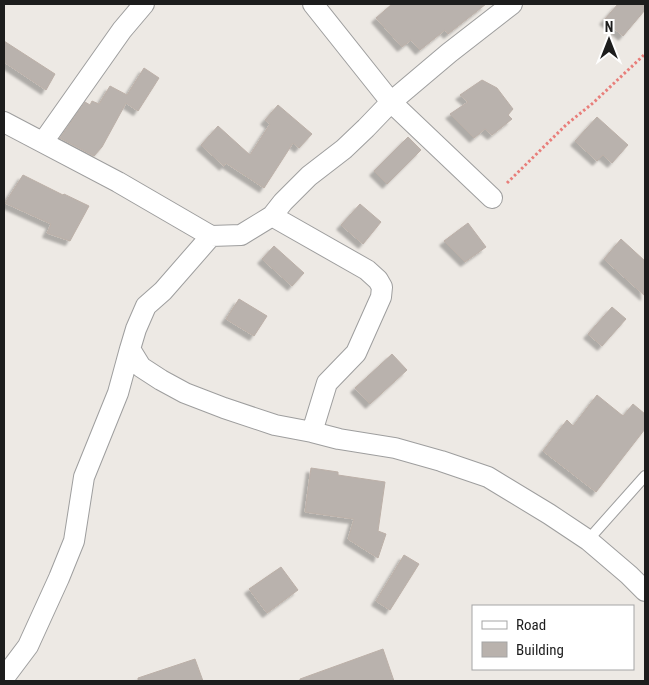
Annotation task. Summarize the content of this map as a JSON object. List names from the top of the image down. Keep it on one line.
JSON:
{"legend":["Road","Building"],"north":"top"}
